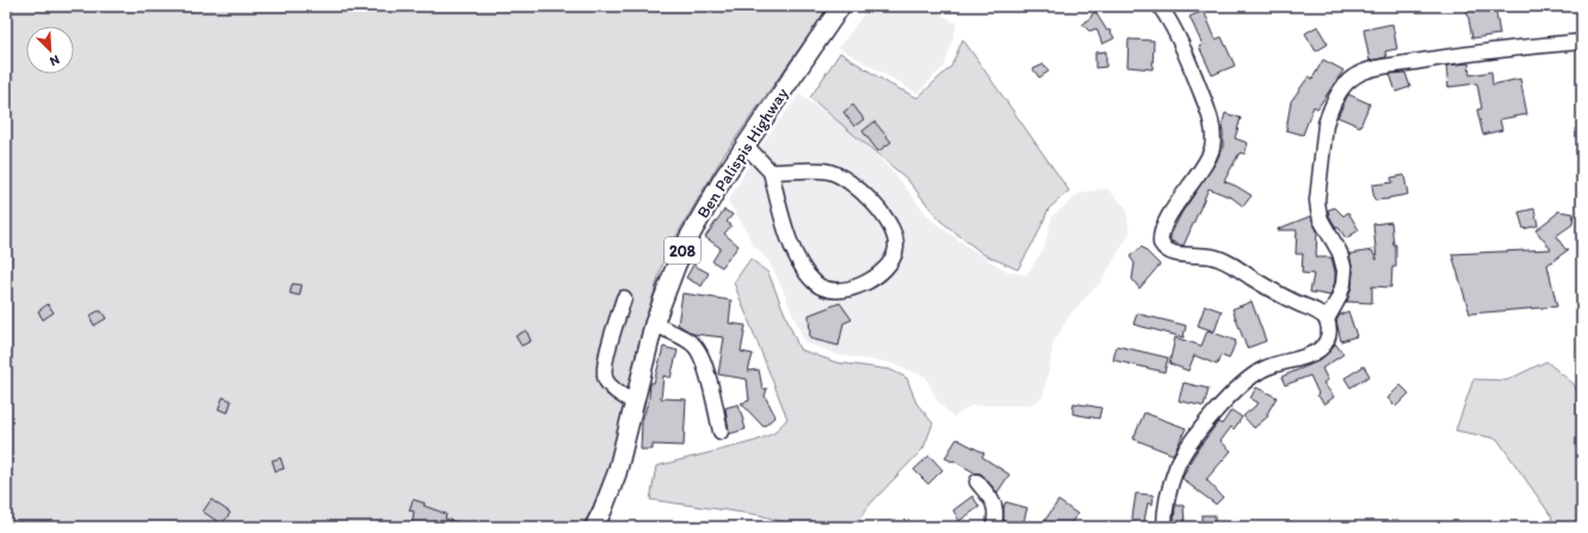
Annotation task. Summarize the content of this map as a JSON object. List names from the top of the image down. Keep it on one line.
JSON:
{"streets":{"main road":["Ben Palispis Highway","208"]},"north":"bottom right"}
